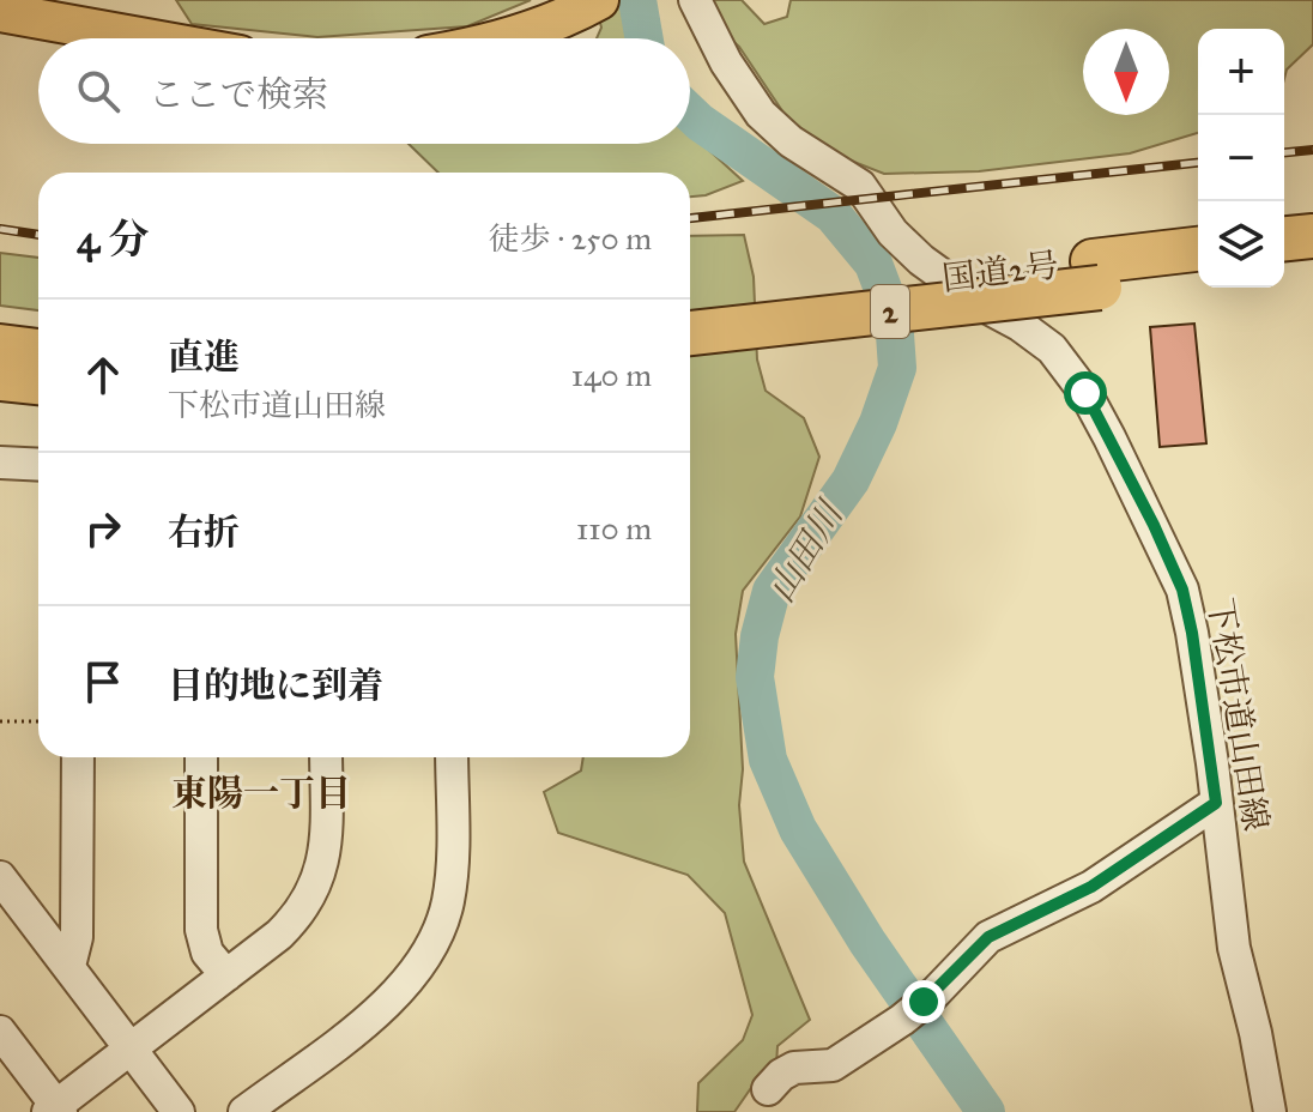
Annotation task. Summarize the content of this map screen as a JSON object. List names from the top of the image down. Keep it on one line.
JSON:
{"streets":{"highway":["国道2号","2"],"street":["下松市道山田線"]},"districts":["東陽一丁目"],"water":["山田川"],"north":"bottom","page":{"map_buttons":["+","−"],"search":"ここで検索","heading":["4 分","徒歩 · 250 m"],"list":[["直進","下松市道山田線","140 m"],["右折","110 m"],"目的地に到着"]}}
